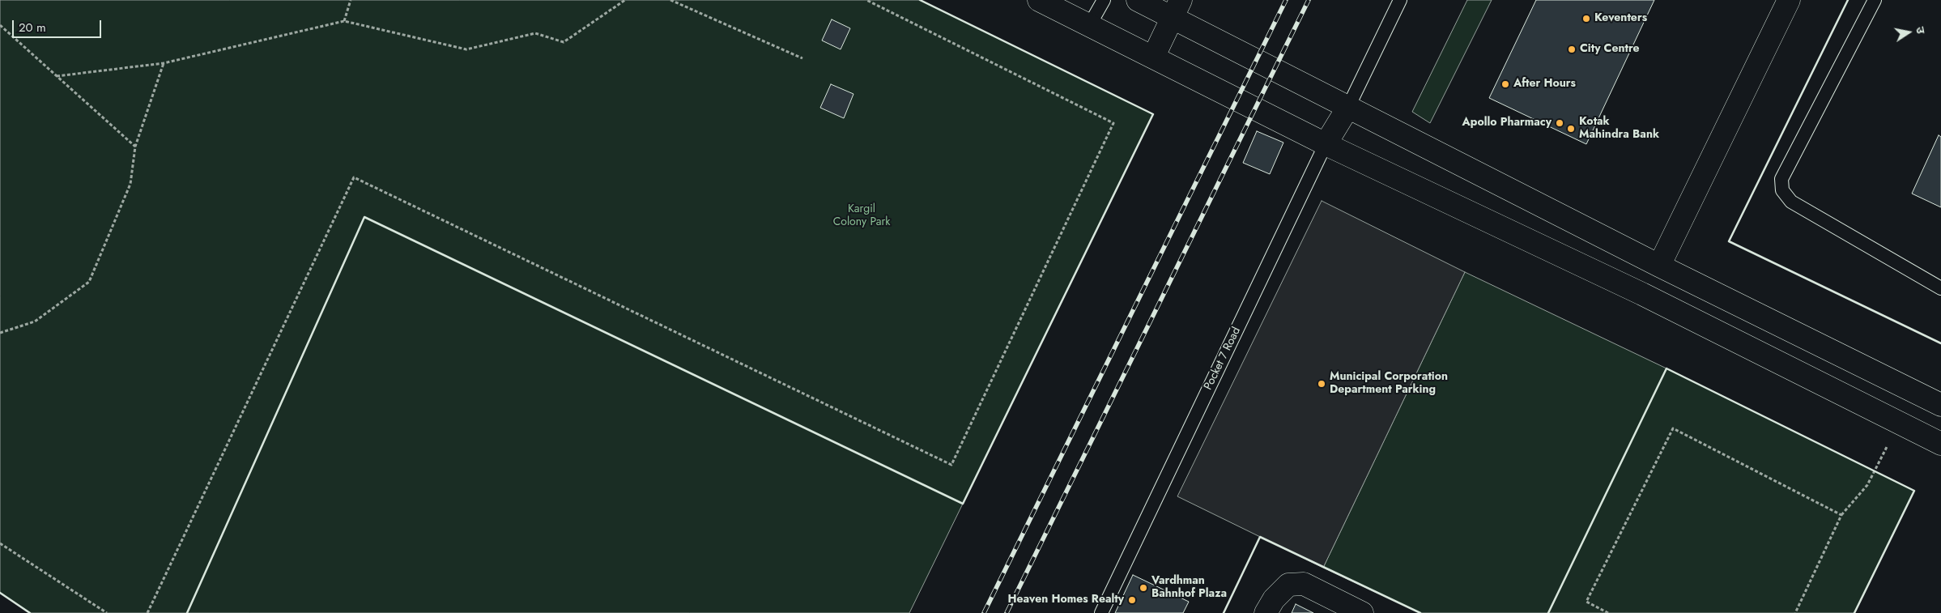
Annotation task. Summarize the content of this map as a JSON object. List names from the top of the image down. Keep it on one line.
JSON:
{"streets":{"street":["Pocket 7 Road"]},"parks":["Kargil Colony Park"],"places":["Keventers","City Centre","After Hours","Apollo Pharmacy","Kotak Mahindra Bank","Municipal Corporation Department Parking","Vardhman Bahnhof Plaza","Heaven Homes Realty"],"scale_bar":"20 m","north":"right"}
